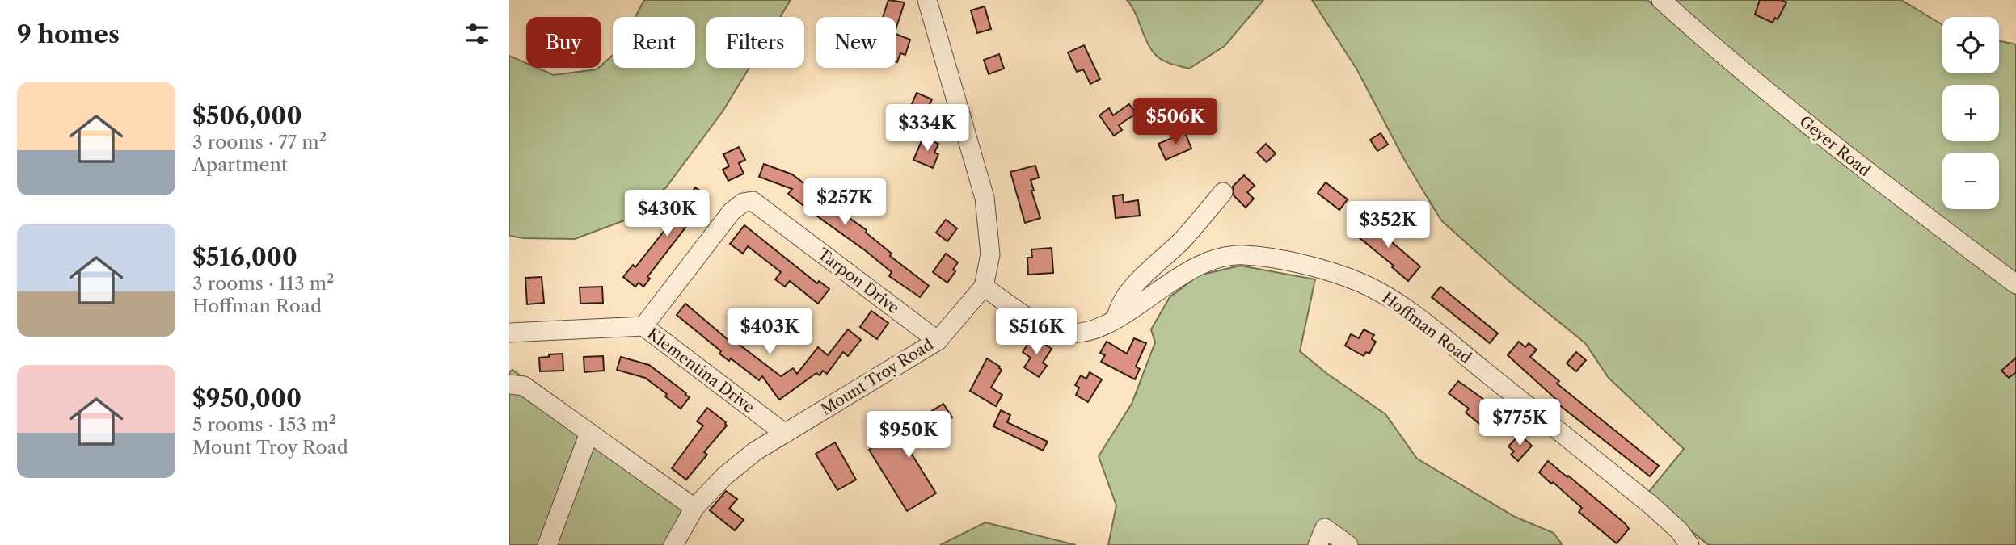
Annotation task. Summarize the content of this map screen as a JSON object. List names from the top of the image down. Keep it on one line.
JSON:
{"streets":{"street":["Geyer Road","Tarpon Drive","Hoffman Road","Klementina Drive","Mount Troy Road"]},"crossings":[["Tarpon Drive","Klementina Drive"],["Tarpon Drive","Mount Troy Road"],["Hoffman Road","Mount Troy Road"],["Klementina Drive","Mount Troy Road"]],"page":{"heading":"9 homes","map_buttons":["+","−"],"chip":["Buy","Rent","Filters","New"],"list":[{"name":"$506,000","note":"3 rooms · 77 m² · Apartment"},{"name":"$516,000","note":"3 rooms · 113 m² · Hoffman Road"},{"name":"$950,000","note":"5 rooms · 153 m² · Mount Troy Road"}],"price":["$506K","$334K","$257K","$430K","$352K","$403K","$516K","$775K","$950K"]}}
